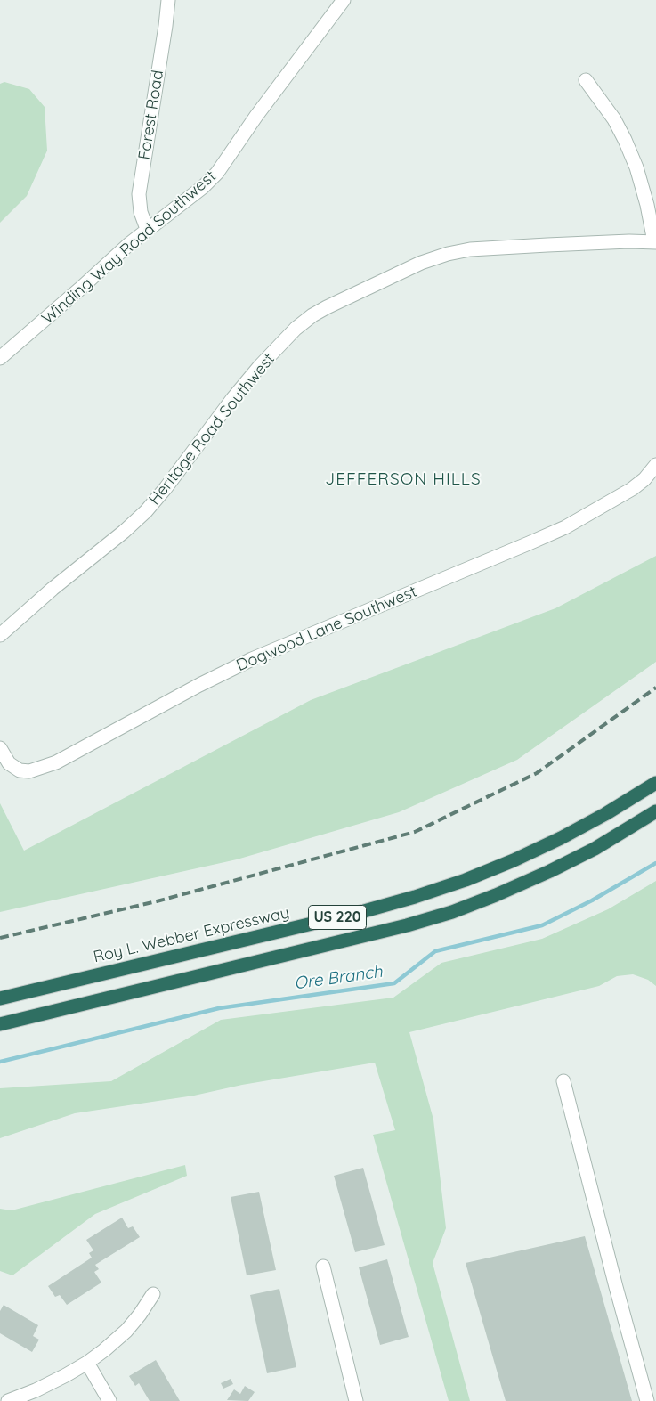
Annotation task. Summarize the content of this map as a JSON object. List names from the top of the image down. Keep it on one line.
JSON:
{"streets":{"highway":["US 220","Roy L. Webber Expressway"],"street":["Forest Road","Winding Way Road Southwest","Heritage Road Southwest","Dogwood Lane Southwest"]},"crossings":[["Forest Road","Winding Way Road Southwest"]],"districts":["JEFFERSON HILLS"],"water":["Ore Branch"]}
